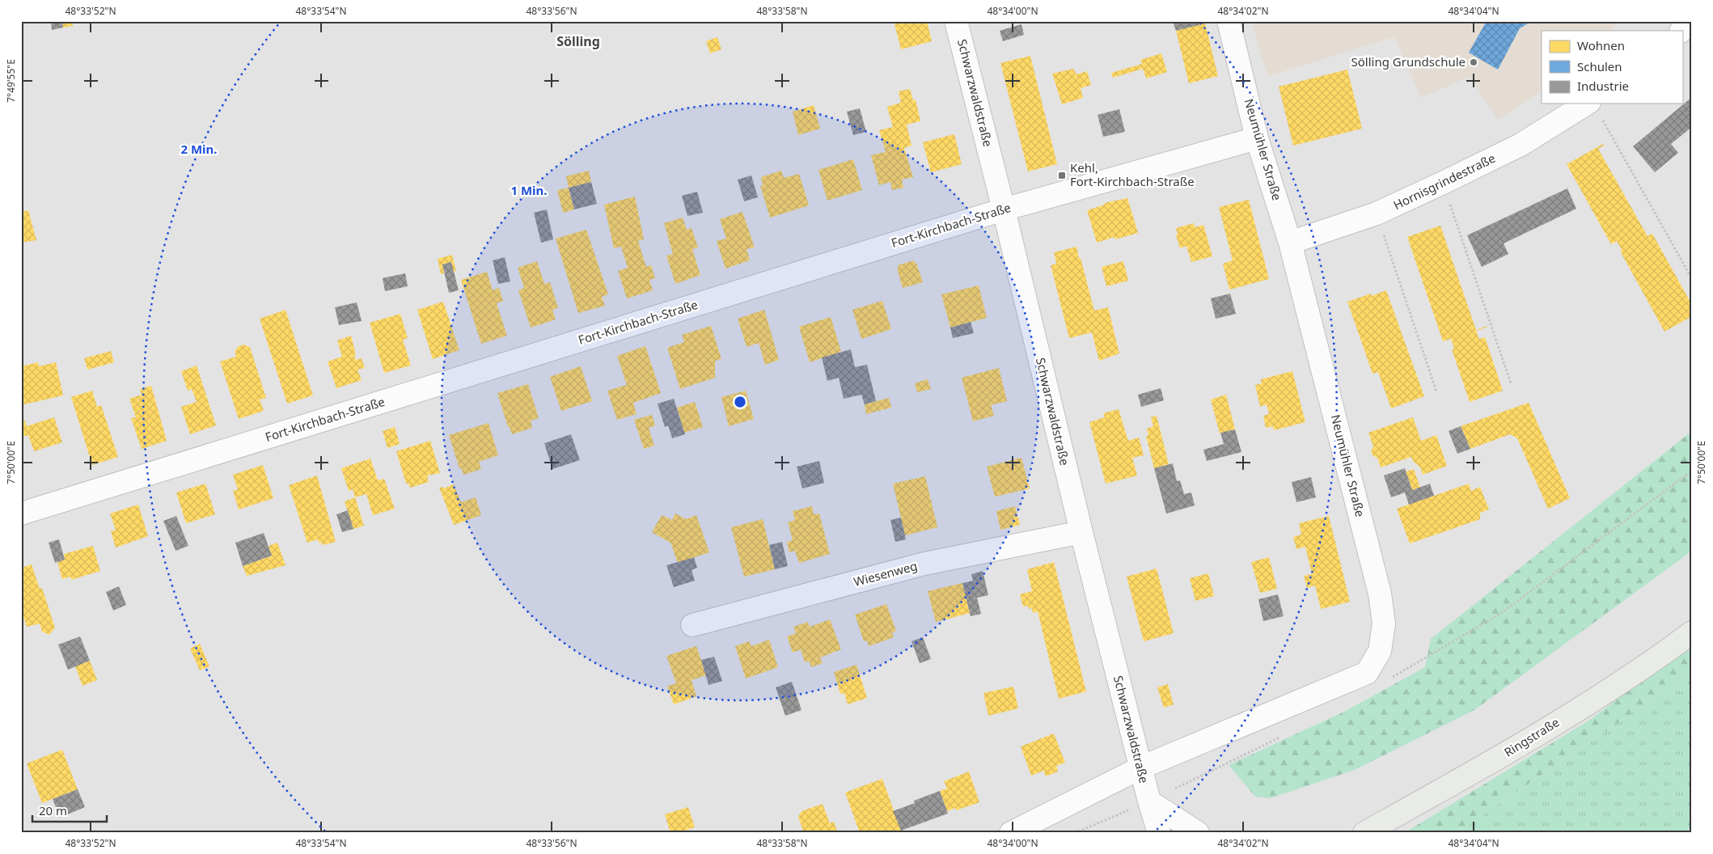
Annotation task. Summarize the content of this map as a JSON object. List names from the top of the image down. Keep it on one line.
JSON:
{"streets":{"main road":["Ringstraße"],"street":["Schwarzwaldstraße","Neumühler Straße","Hornisgrindestraße","Fort-Kirchbach-Straße","Wiesenweg"]},"crossings":[["Schwarzwaldstraße","Neumühler Straße"],["Schwarzwaldstraße","Fort-Kirchbach-Straße"],["Schwarzwaldstraße","Wiesenweg"],["Neumühler Straße","Hornisgrindestraße"],["Neumühler Straße","Fort-Kirchbach-Straße"]],"districts":["Sölling"],"places":{"other":["Sölling Grundschule"],"transit":["Kehl, Fort-Kirchbach-Straße"]},"legend":["Wohnen","Schulen","Industrie"],"scale_bar":"20 m","coordinates":["48°33'52\"N","48°33'54\"N","48°33'56\"N","48°33'58\"N","48°34'00\"N","48°34'02\"N","48°34'04\"N","7°49'55\"E","7°50'00\"E"],"rings":["2 Min.","1 Min."]}
